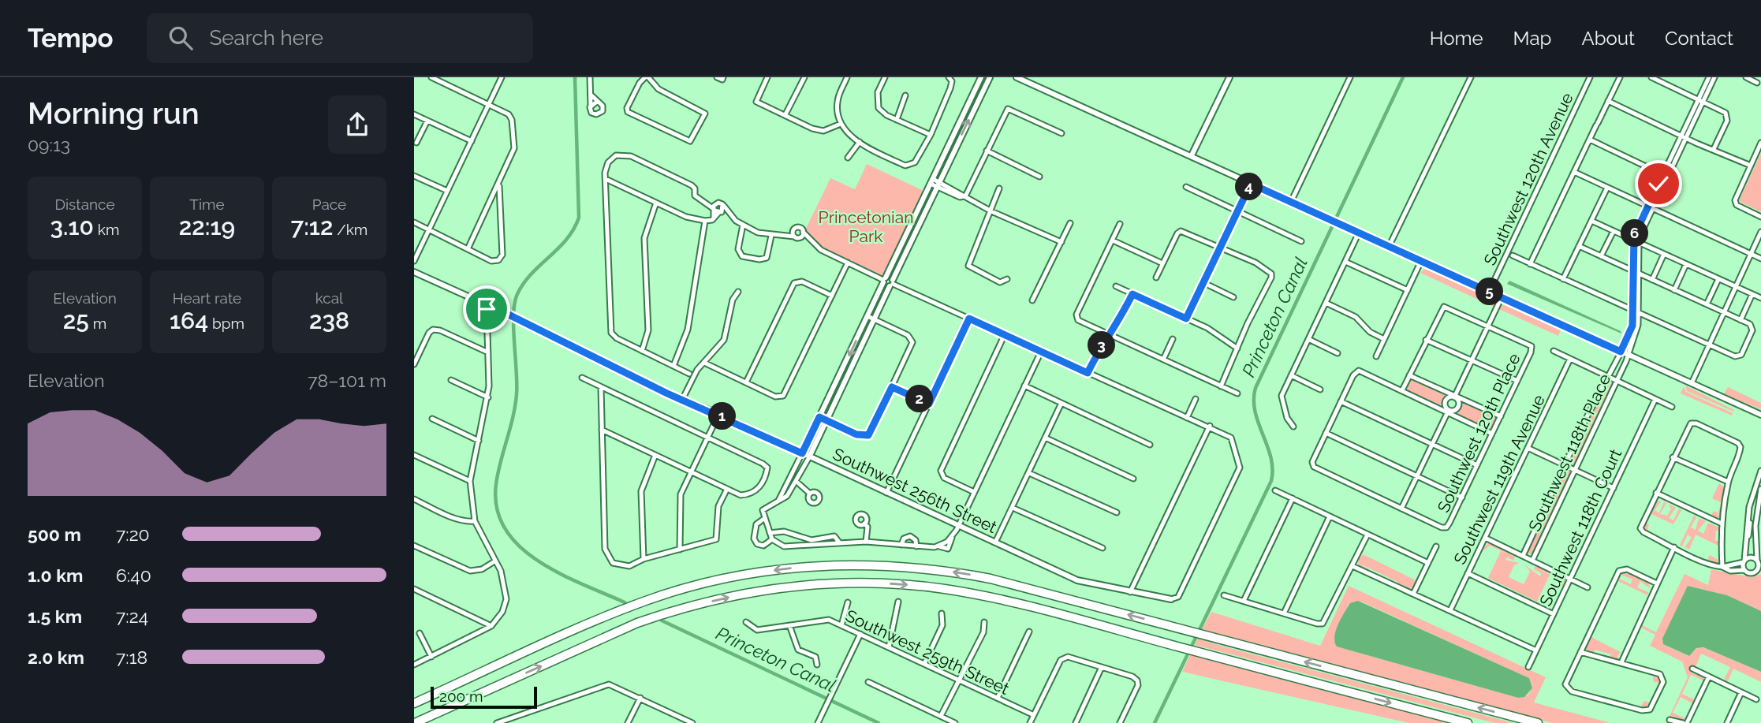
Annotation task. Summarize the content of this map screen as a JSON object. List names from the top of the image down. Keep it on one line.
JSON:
{"streets":{"street":["Southwest 120th Avenue","Southwest 120th Place","Southwest 118th Place","Southwest 119th Avenue","Southwest 256th Street","Southwest 118th Court","Southwest 259th Street"]},"water":["Princeton Canal"],"parks":["Princetonian Park"],"scale_bar":"200 m","page":{"header":"Tempo","search":"Search here","nav":["Home","Map","About","Contact"],"heading":["Morning run","09:13"],"stats":[["Distance","3.10 km"],["Time","22:19"],["Pace","7:12 /km"],["Elevation","25 m"],["Heart rate","164 bpm"],["kcal","238"]],"pins":["4","6","5","3","2","1"],"chart":["Elevation","78–101 m"],"list":[{"name":"500 m","note":"7:20"},{"name":"1.0 km","note":"6:40"},{"name":"1.5 km","note":"7:24"},{"name":"2.0 km","note":"7:18"}],"scale":"200 m"}}
